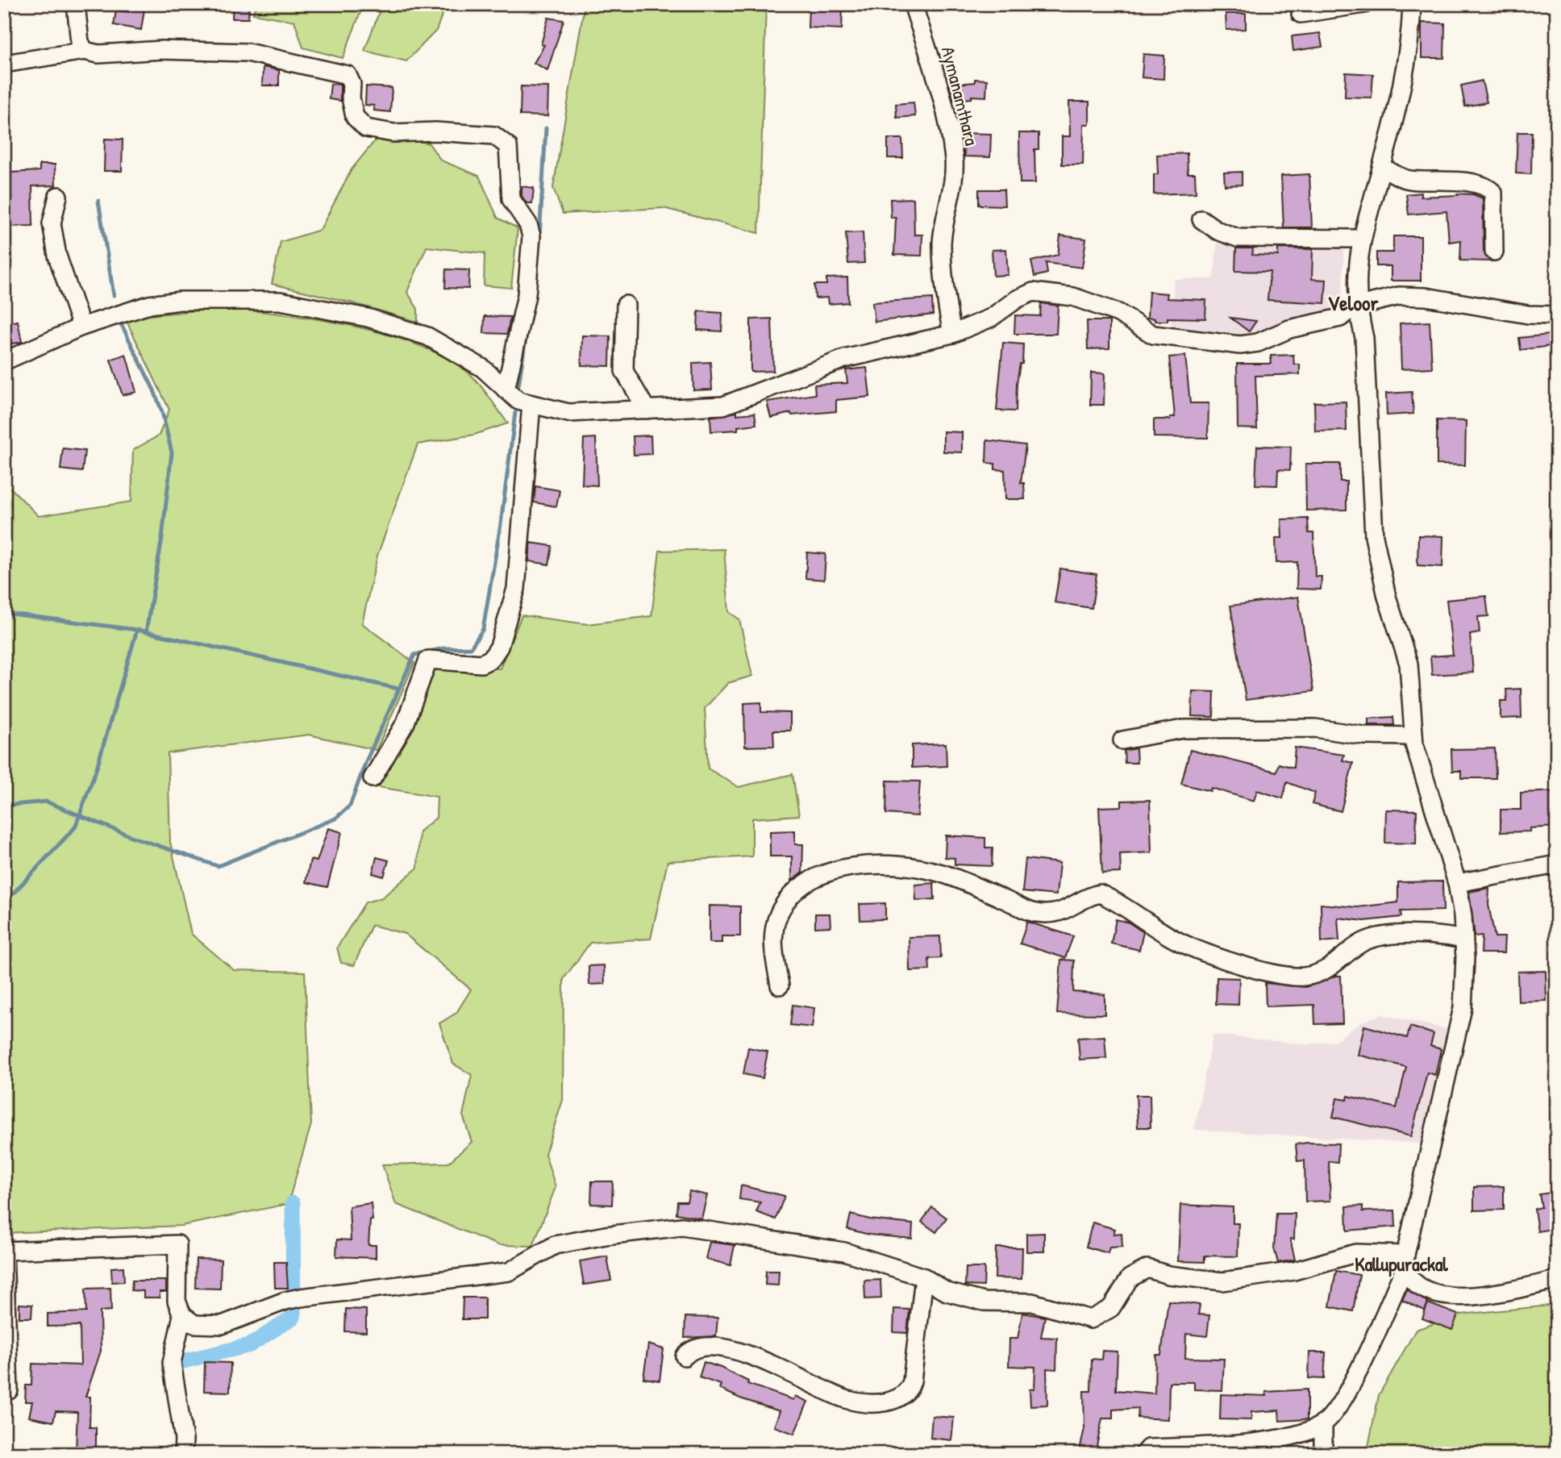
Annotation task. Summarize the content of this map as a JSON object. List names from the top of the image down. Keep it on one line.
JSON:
{"streets":{"street":["Aymanamthara"]},"districts":["Veloor","Kallupurackal"]}
